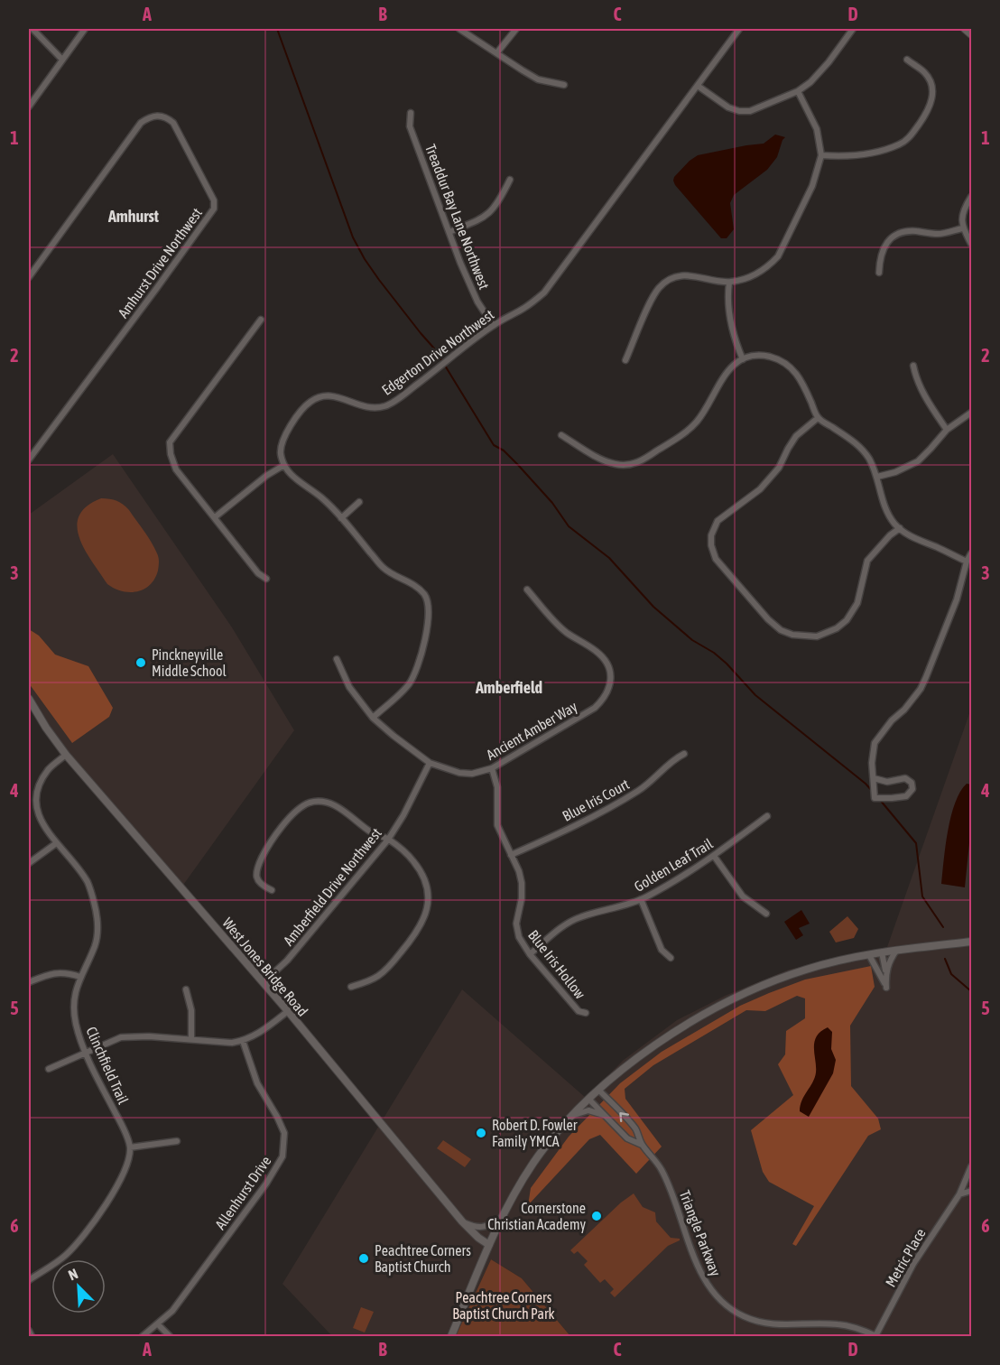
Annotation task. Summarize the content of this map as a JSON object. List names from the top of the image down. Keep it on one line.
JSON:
{"streets":{"street":["Treaddur Bay Lane Northwest","Amhurst Drive Northwest","Edgerton Drive Northwest","Ancient Amber Way","Blue Iris Court","Golden Leaf Trail","Amberfield Drive Northwest","Blue Iris Hollow","West Jones Bridge Road","Clinchfield Trail","Allenhurst Drive","Triangle Parkway","Metric Place"]},"crossings":[["Treaddur Bay Lane Northwest","Edgerton Drive Northwest"],["Ancient Amber Way","Amberfield Drive Northwest"],["Ancient Amber Way","Blue Iris Hollow"],["Blue Iris Court","Blue Iris Hollow"],["Golden Leaf Trail","Blue Iris Hollow"],["Amberfield Drive Northwest","West Jones Bridge Road"],["West Jones Bridge Road","Clinchfield Trail"],["Triangle Parkway","Metric Place"]],"districts":["Amhurst","Amberfield"],"parks":["Peachtree Corners Baptist Church Park"],"places":["Pinckneyville Middle School","Robert D. Fowler Family YMCA","Cornerstone Christian Academy","Peachtree Corners Baptist Church"],"north":"top left","grid":{"columns":["A","B","C","D"],"rows":["1","2","3","4","5","6"]}}
